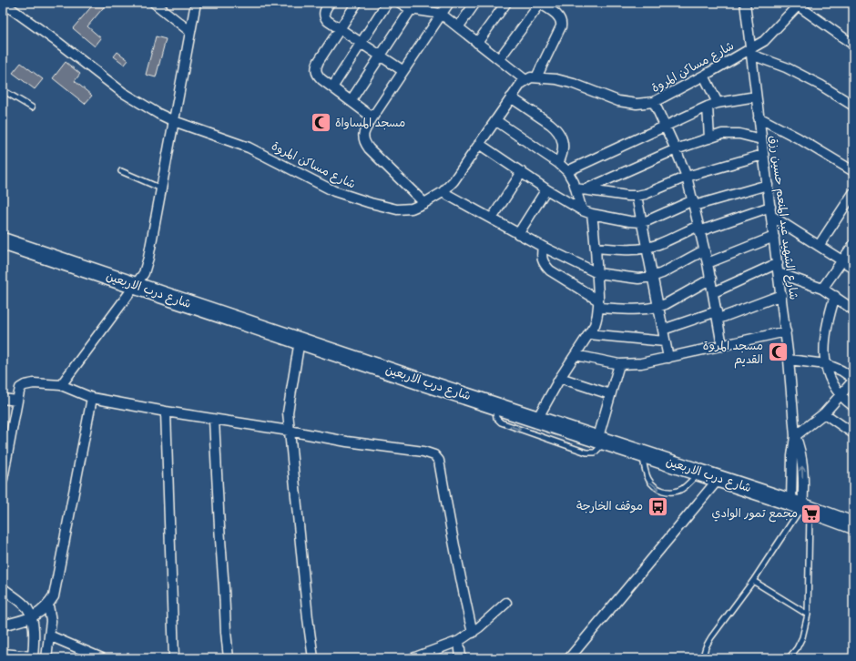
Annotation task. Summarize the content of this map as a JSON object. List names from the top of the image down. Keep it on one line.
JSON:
{"streets":{"highway":["شارع درب الاربعين"],"street":["شارع مساكن المروة","شارع الشهيد عبد المنعم حسين رزق"]},"crossings":[["شارع مساكن المروة","شارع الشهيد عبد المنعم حسين رزق"],["شارع الشهيد عبد المنعم حسين رزق","شارع درب الاربعين"]],"places":{"mosque":["مسجد المساواة","مسجد المروة القديم"],"bus stop":["موقف الخارجة"],"supermarket":["مجمع تمور الوادي"]}}
